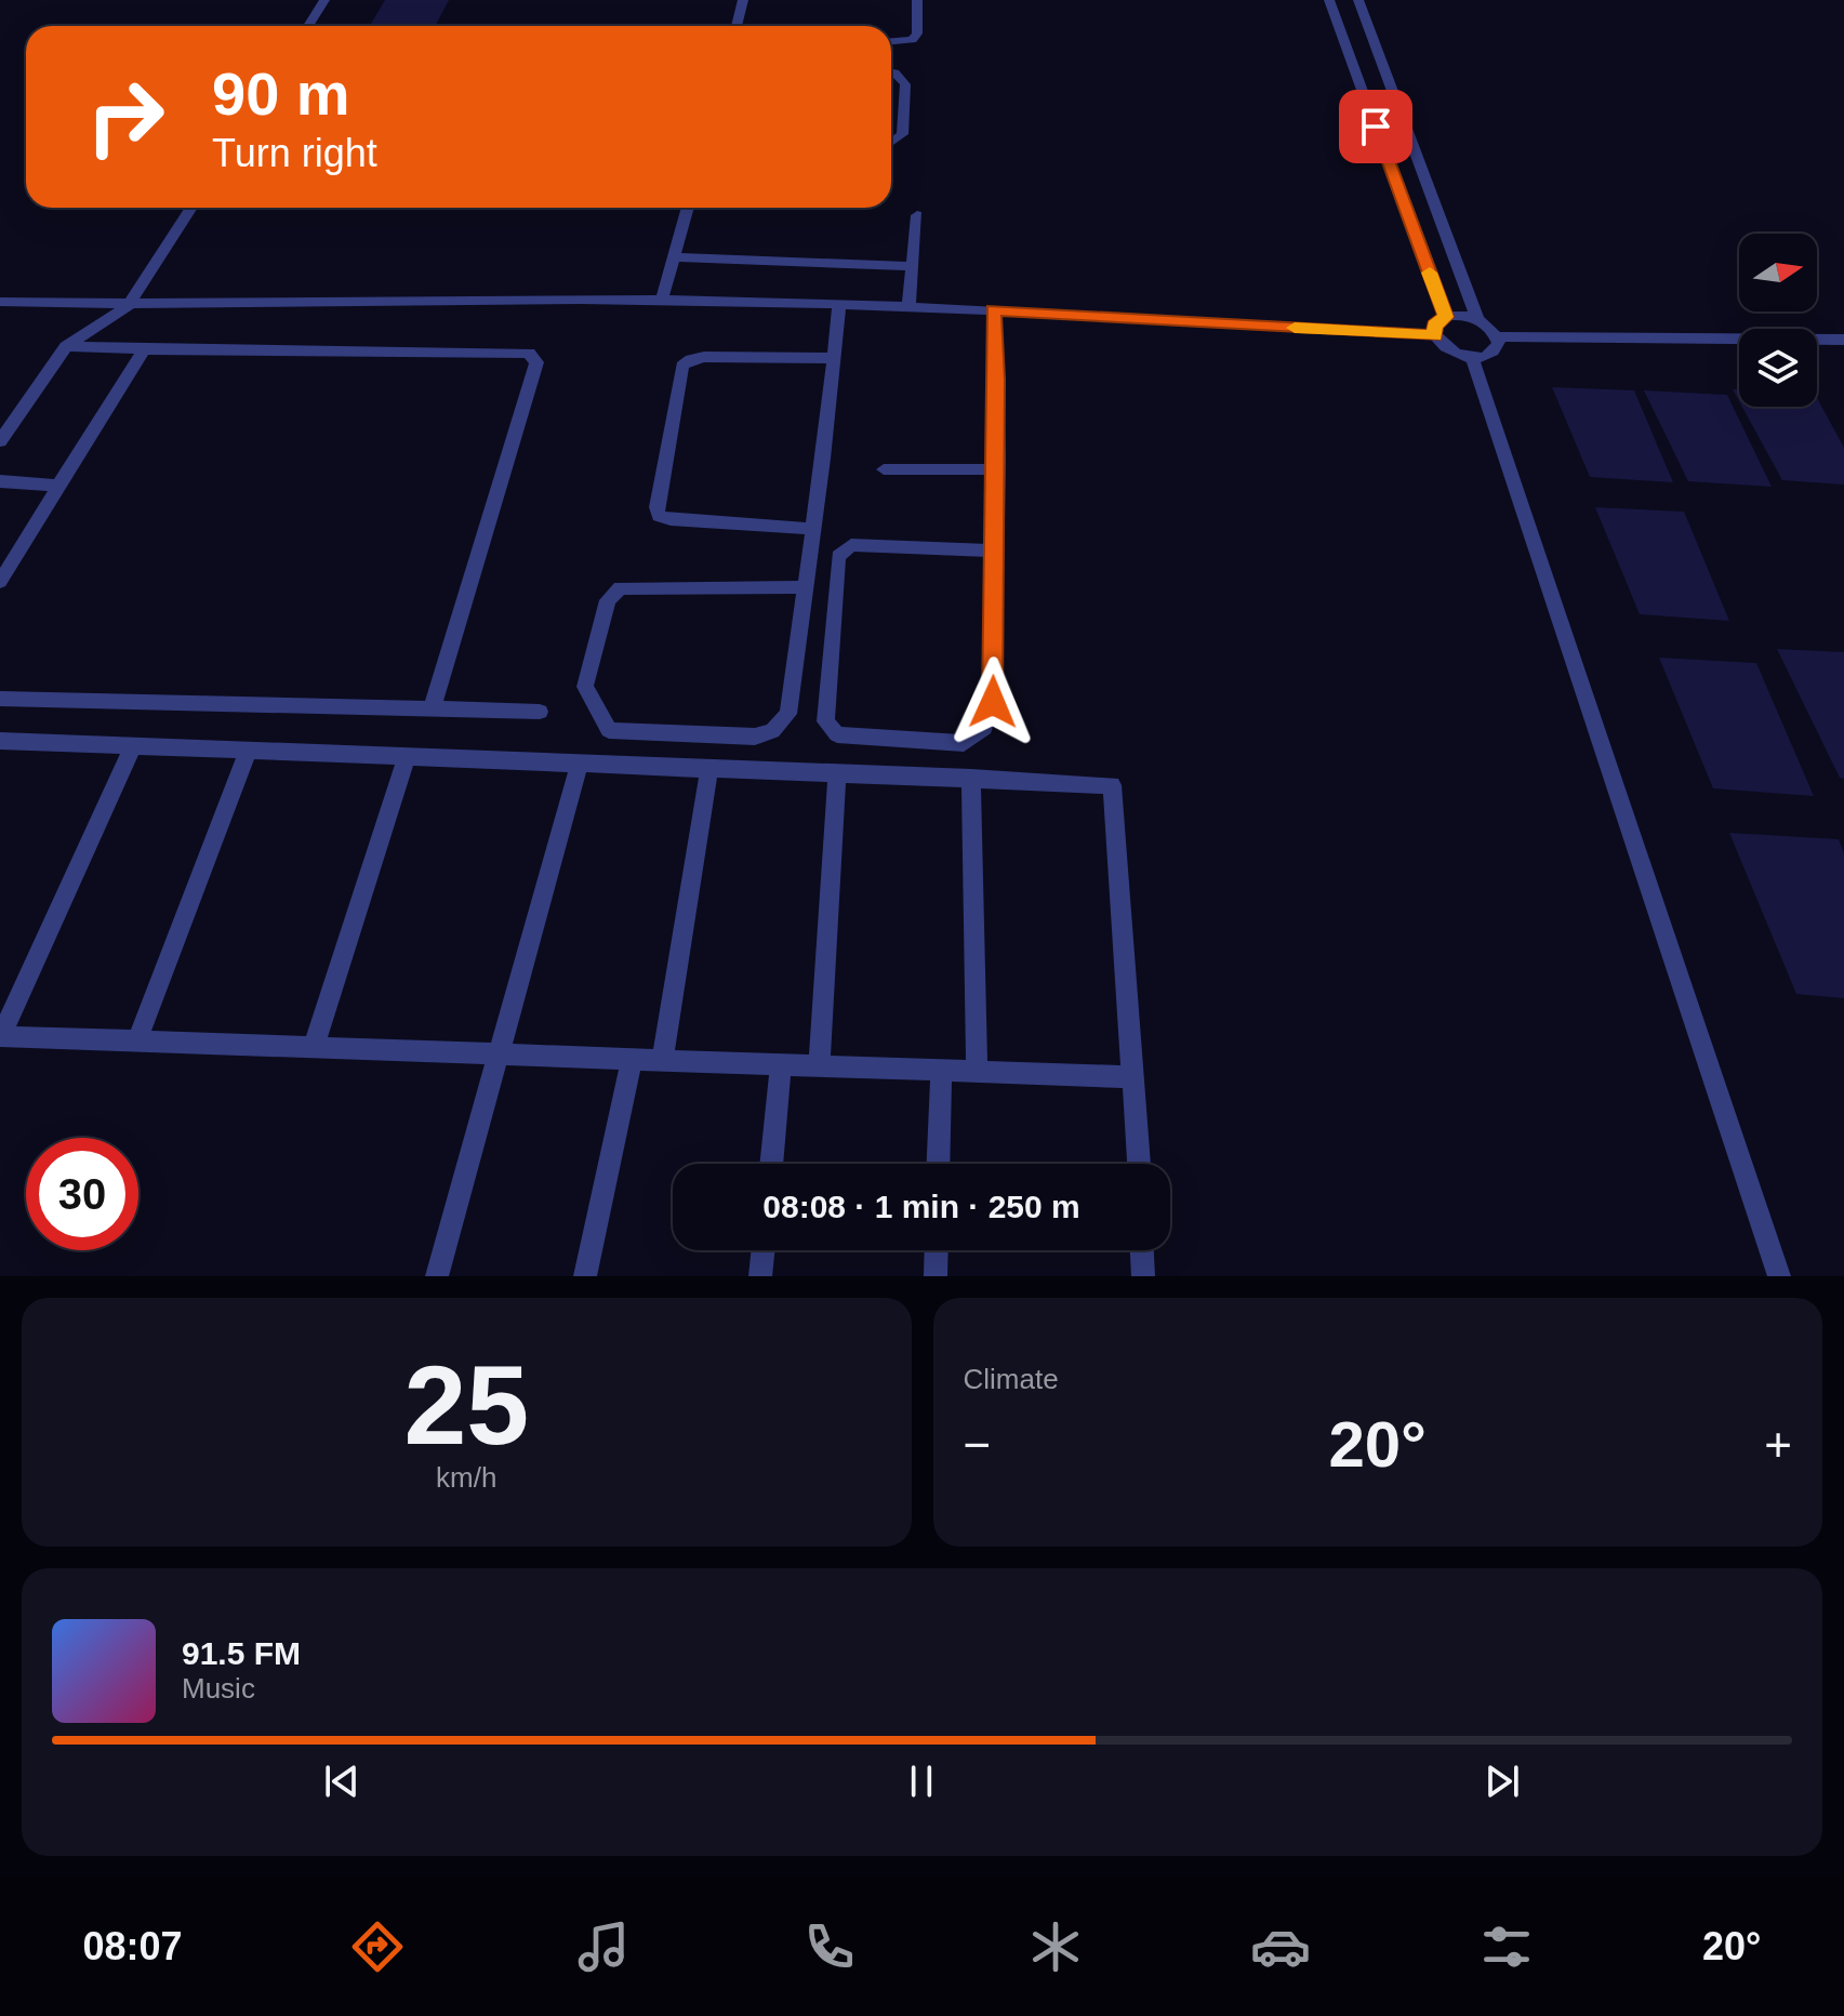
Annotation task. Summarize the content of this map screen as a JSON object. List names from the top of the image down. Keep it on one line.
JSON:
{"north":"right","page":{"turn":["90 m","Turn right"],"limit":"30","trip":"08:08 · 1 min · 250 m","tile":[["25","km/h"],"Climate"],"heat":["−","20°","+"],"song":["91.5 FM","Music"],"tabs":["08:07","20°"]}}
